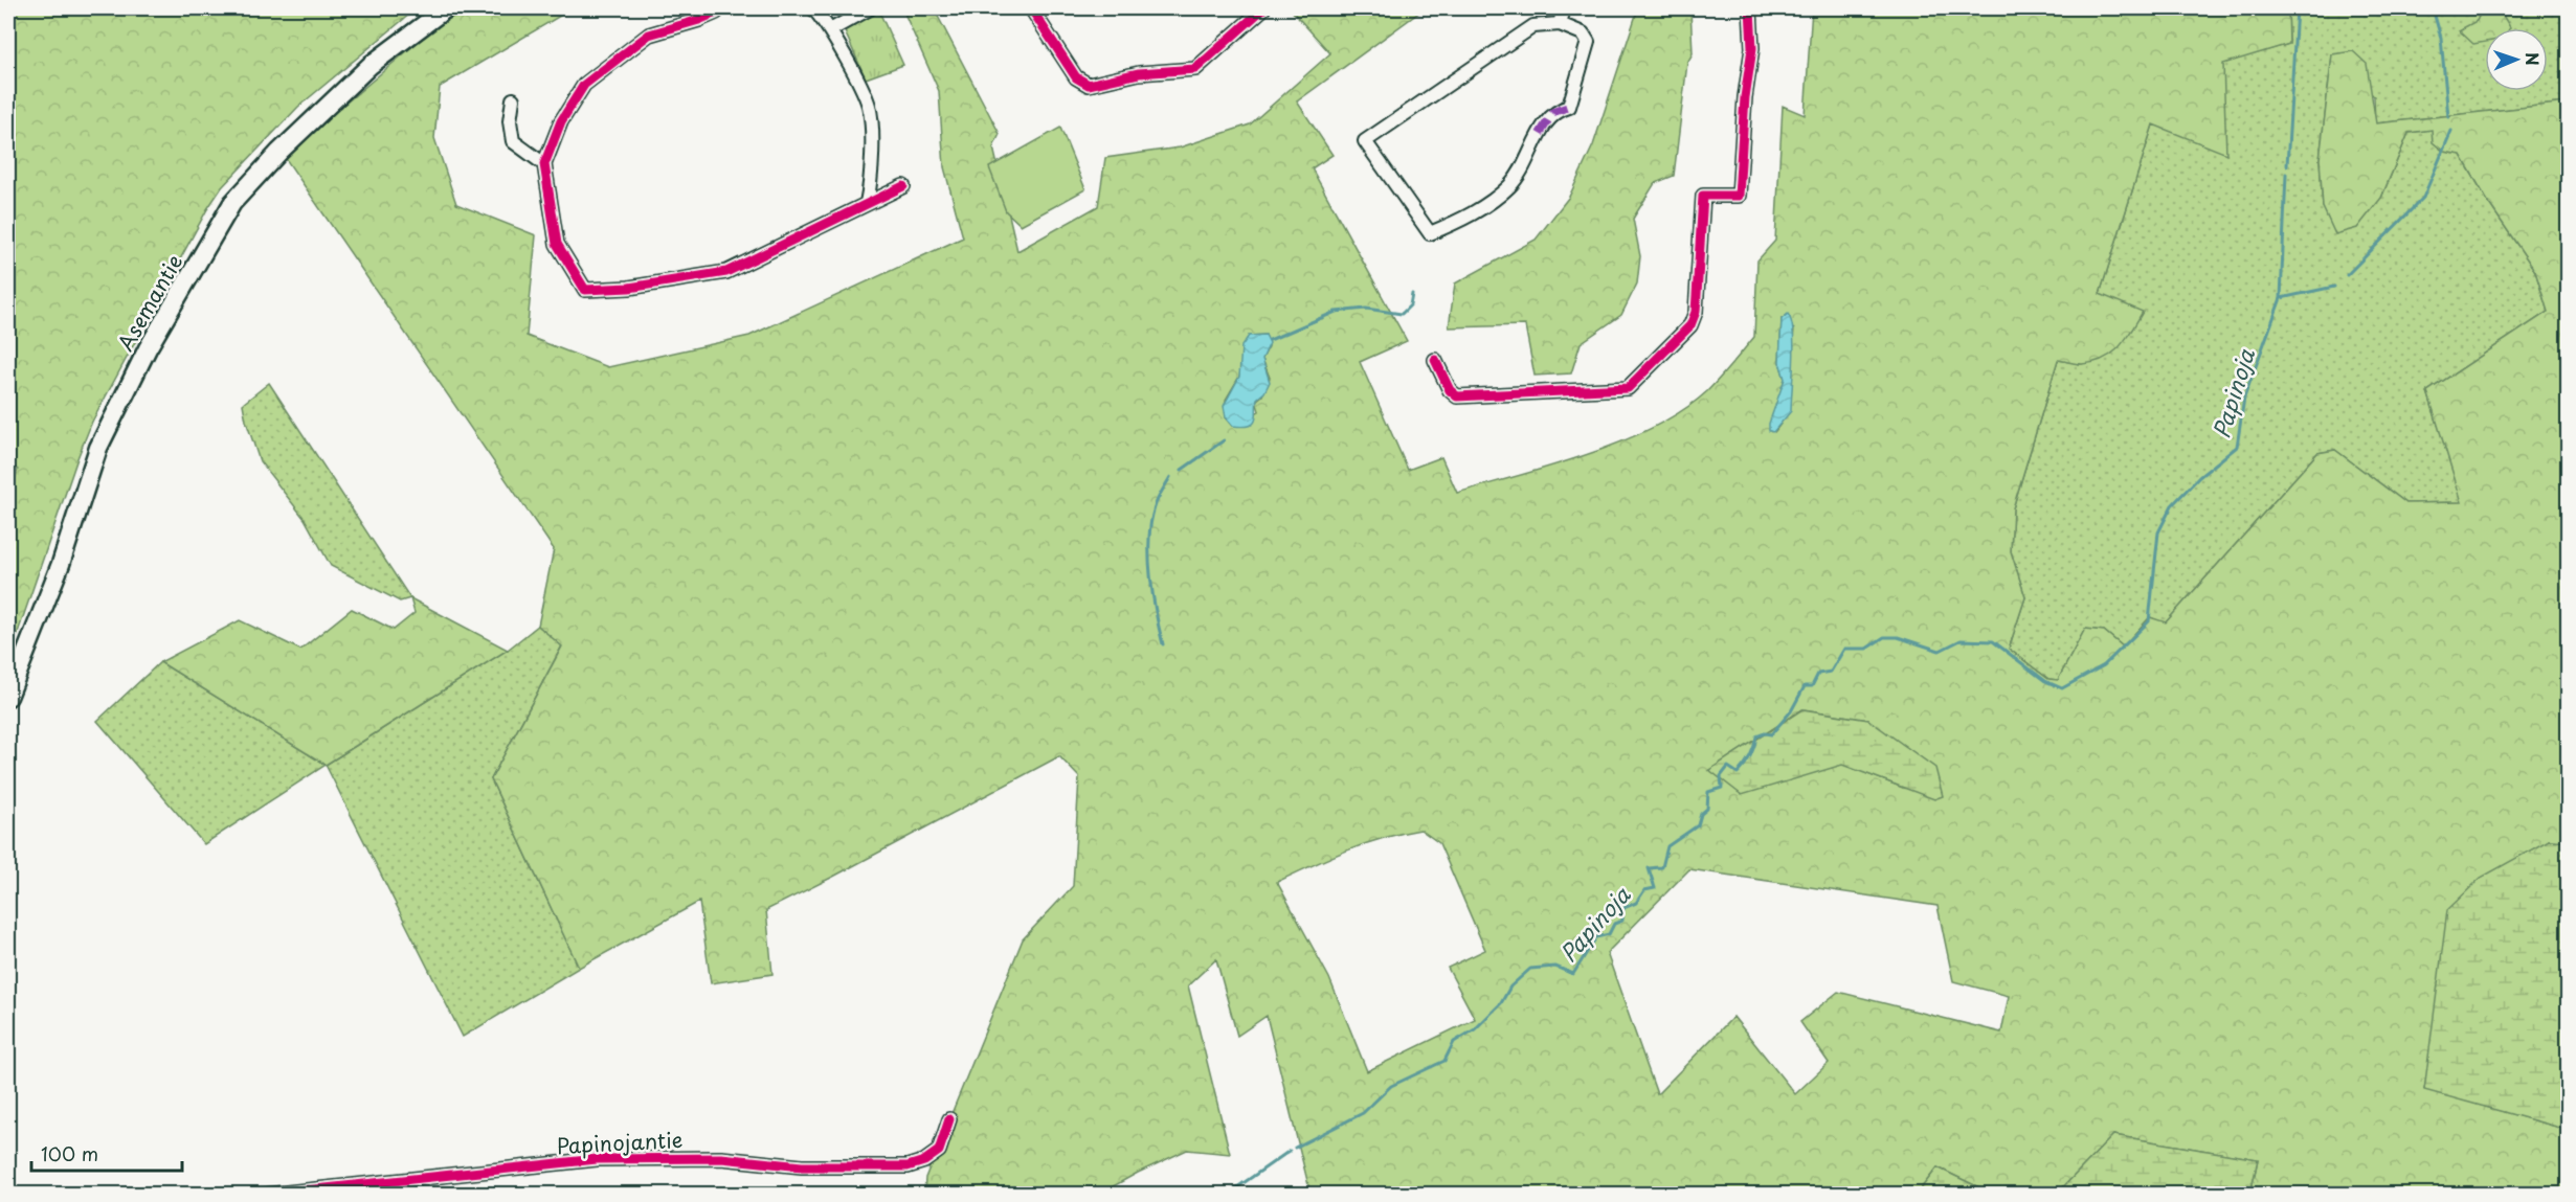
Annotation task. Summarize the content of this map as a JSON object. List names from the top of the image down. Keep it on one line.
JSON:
{"streets":{"main road":["Asemantie"],"street":["Papinojantie"]},"water":["Papinoja"],"scale_bar":"100 m","north":"right"}
